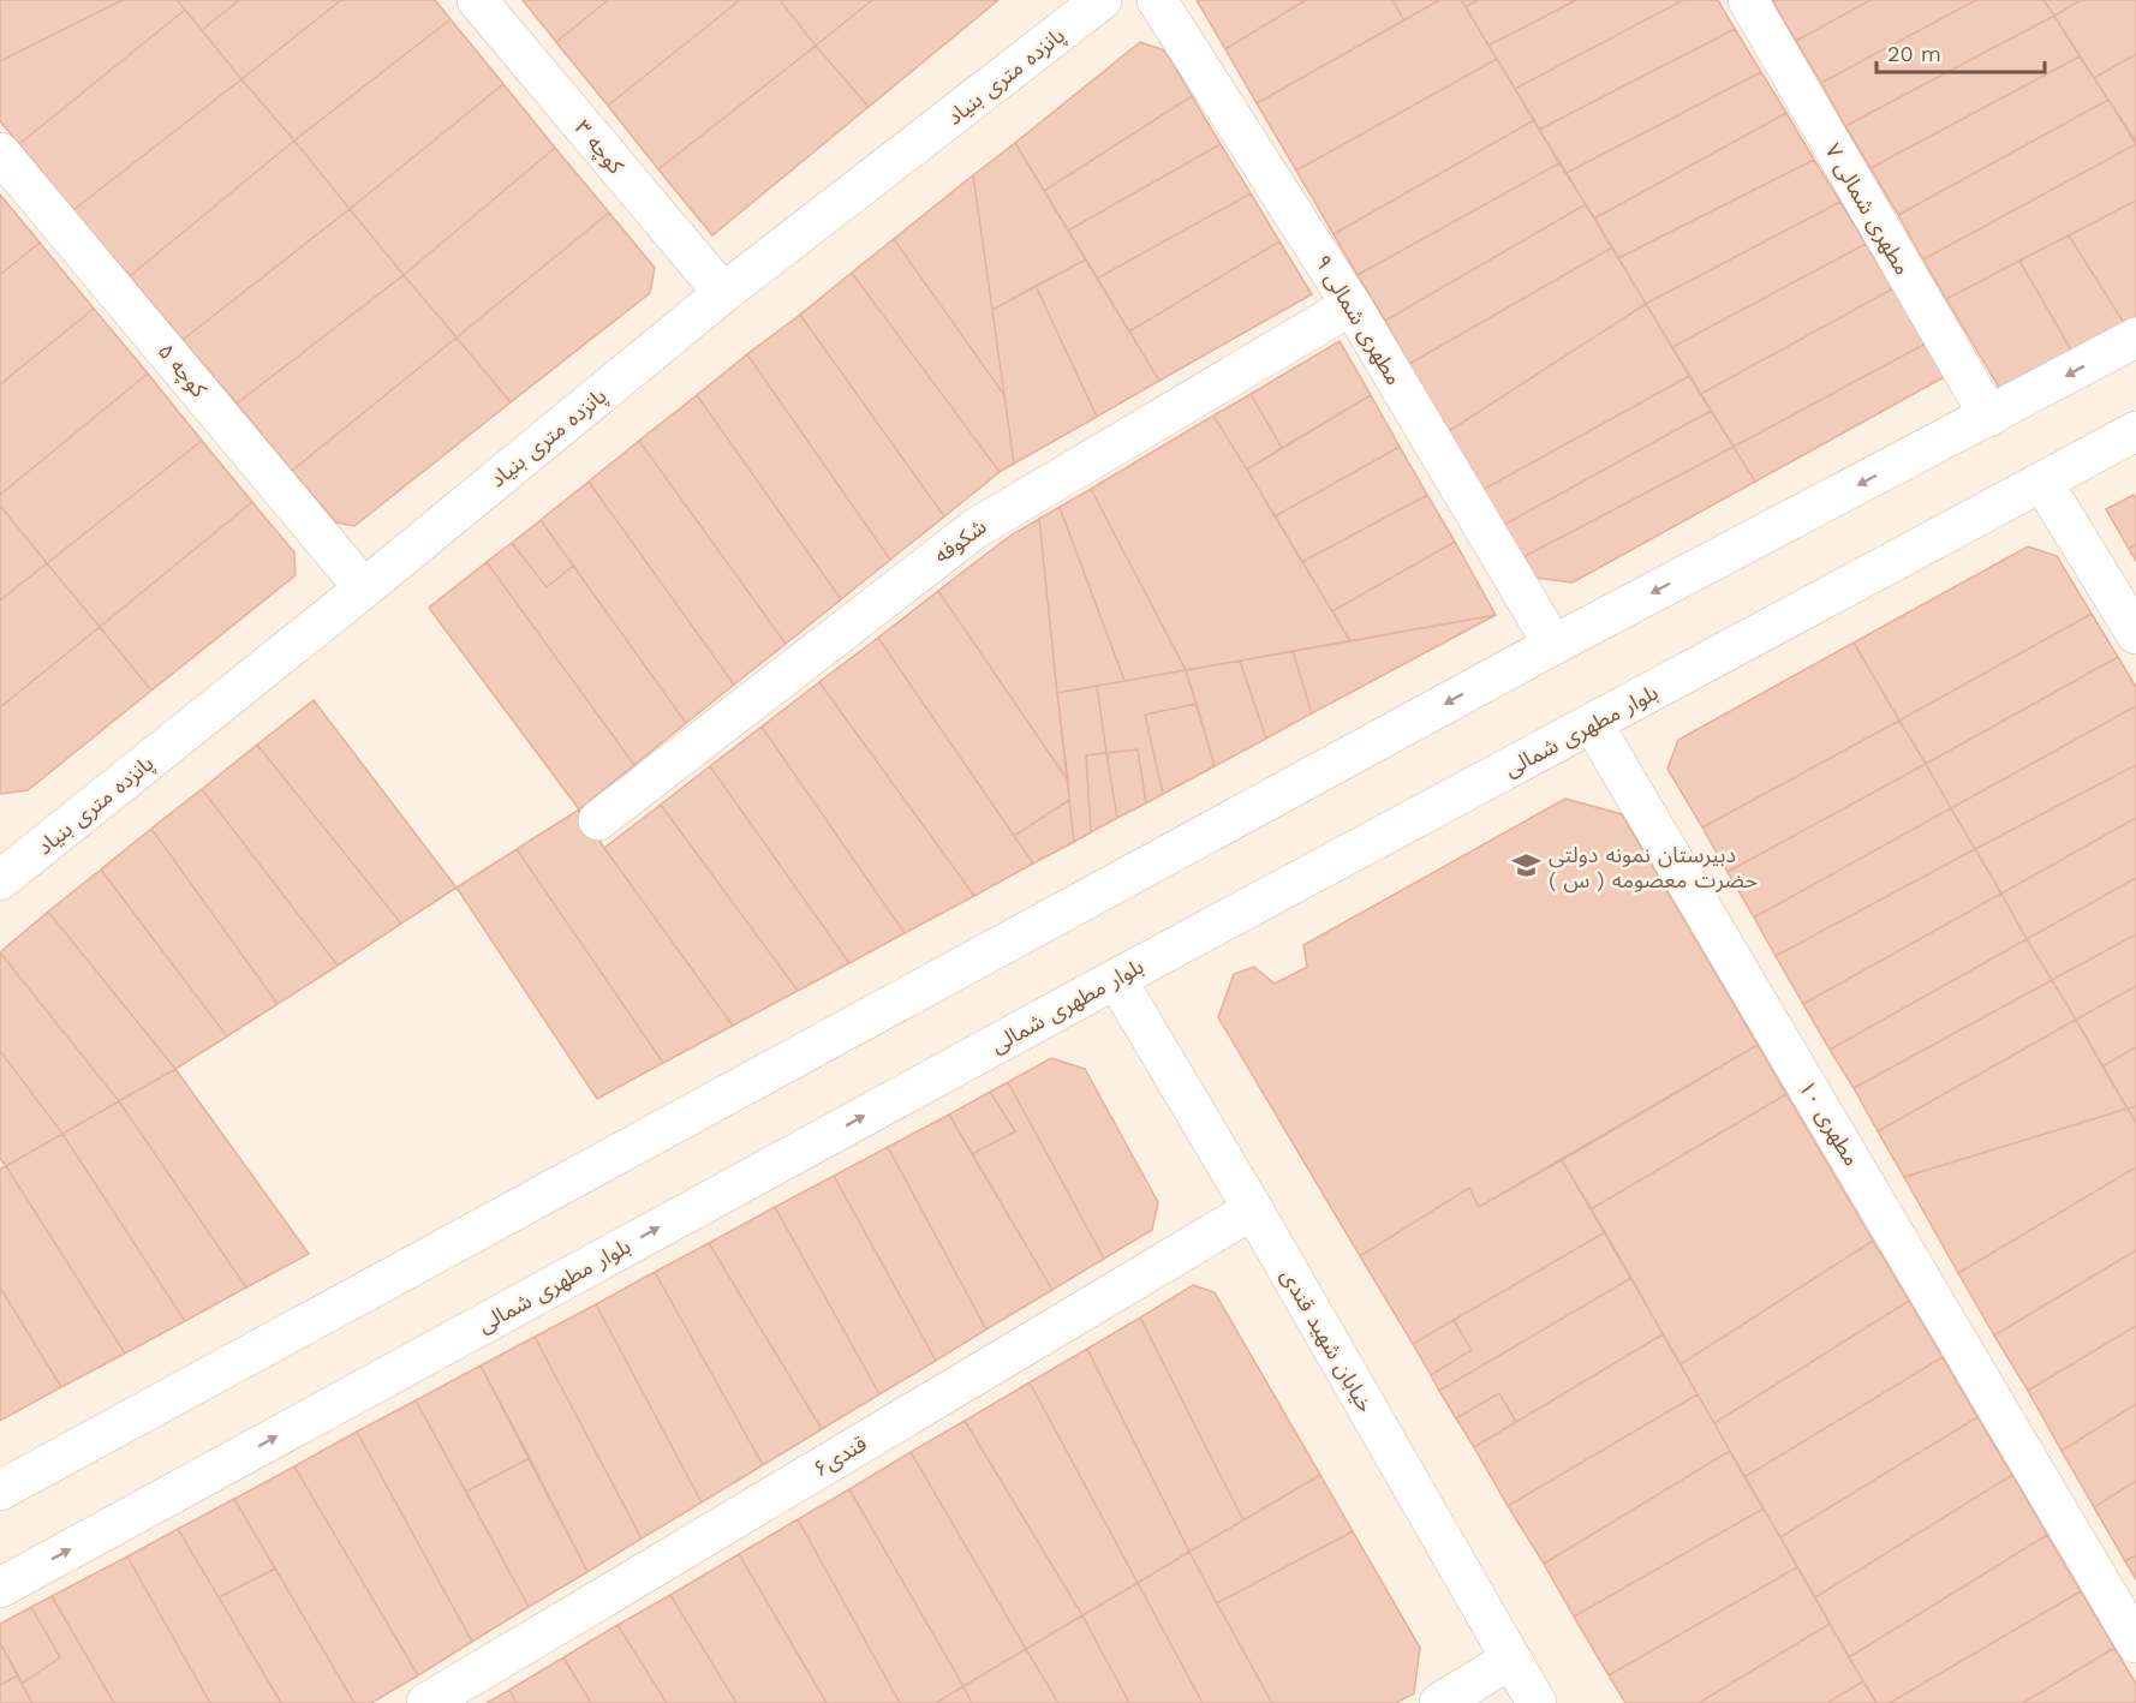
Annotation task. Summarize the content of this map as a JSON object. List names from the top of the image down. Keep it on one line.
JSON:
{"streets":{"street":["پانزده متری بنیاد","کوچه ۳","مطهری شمالی ۷","مطهری شمالی ۹","کوچه ۵","شکوفه","بلوار مطهری شمالی","مطهری ۱۰","خیابان شهید قندی","قندی۶"]},"crossings":[["پانزده متری بنیاد","کوچه ۳"],["پانزده متری بنیاد","کوچه ۵"],["مطهری شمالی ۹","شکوفه"],["بلوار مطهری شمالی","مطهری ۱۰"],["بلوار مطهری شمالی","خیابان شهید قندی"],["خیابان شهید قندی","قندی۶"]],"places":{"school or university":["دبیرستان نمونه دولتی حضرت معصومه ( س )"]},"scale_bar":"20 m"}
